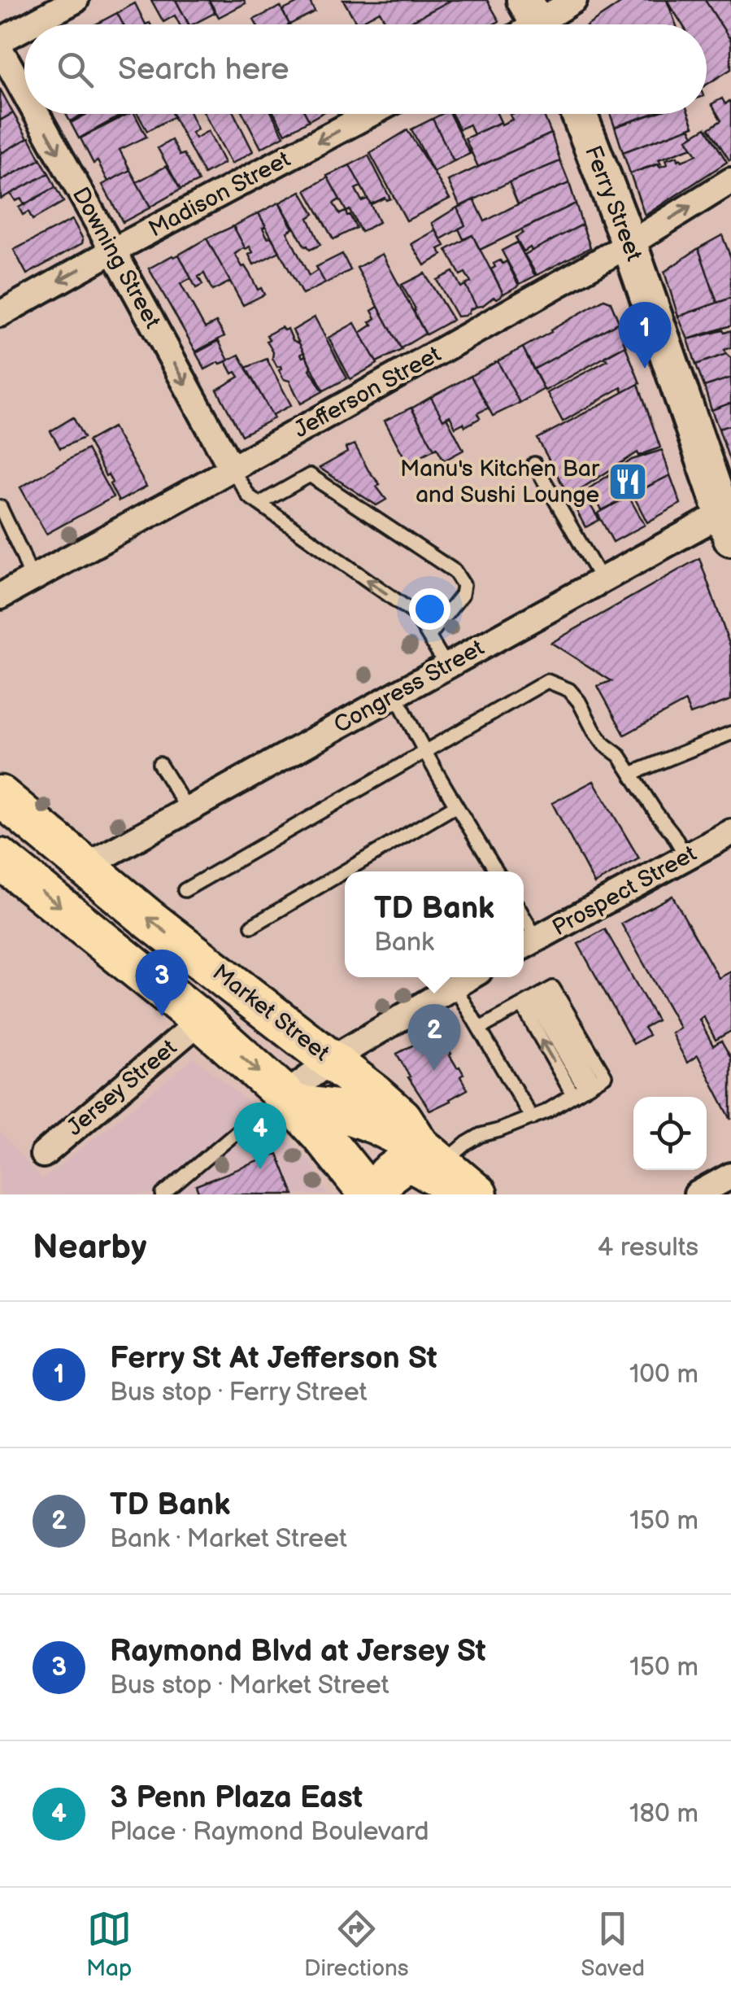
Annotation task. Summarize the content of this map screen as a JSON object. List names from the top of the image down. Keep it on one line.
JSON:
{"streets":{"main road":["Ferry Street","Market Street"],"street":["Madison Street","Downing Street","Jefferson Street","Congress Street","Prospect Street","Jersey Street"]},"crossings":[["Madison Street","Downing Street"],["Ferry Street","Jefferson Street"],["Ferry Street","Congress Street"],["Downing Street","Jefferson Street"],["Congress Street","Market Street"],["Market Street","Jersey Street"]],"one_way":["Madison Street","Downing Street"],"places":{"restaurant":["Manu's Kitchen Bar and Sushi Lounge"]},"page":{"search":"Search here","pins":["1","3","2","4"],"popup":["TD Bank","Bank"],"heading":["Nearby","4 results"],"list":[{"mark":"1","name":"Ferry St At Jefferson St","note":"Bus stop · Ferry Street","value":"100 m"},{"mark":"2","name":"TD Bank","note":"Bank · Market Street","value":"150 m"},{"mark":"3","name":"Raymond Blvd at Jersey St","note":"Bus stop · Market Street","value":"150 m"},{"mark":"4","name":"3 Penn Plaza East","note":"Place · Raymond Boulevard","value":"180 m"}],"nav":["Map","Directions","Saved"]}}
